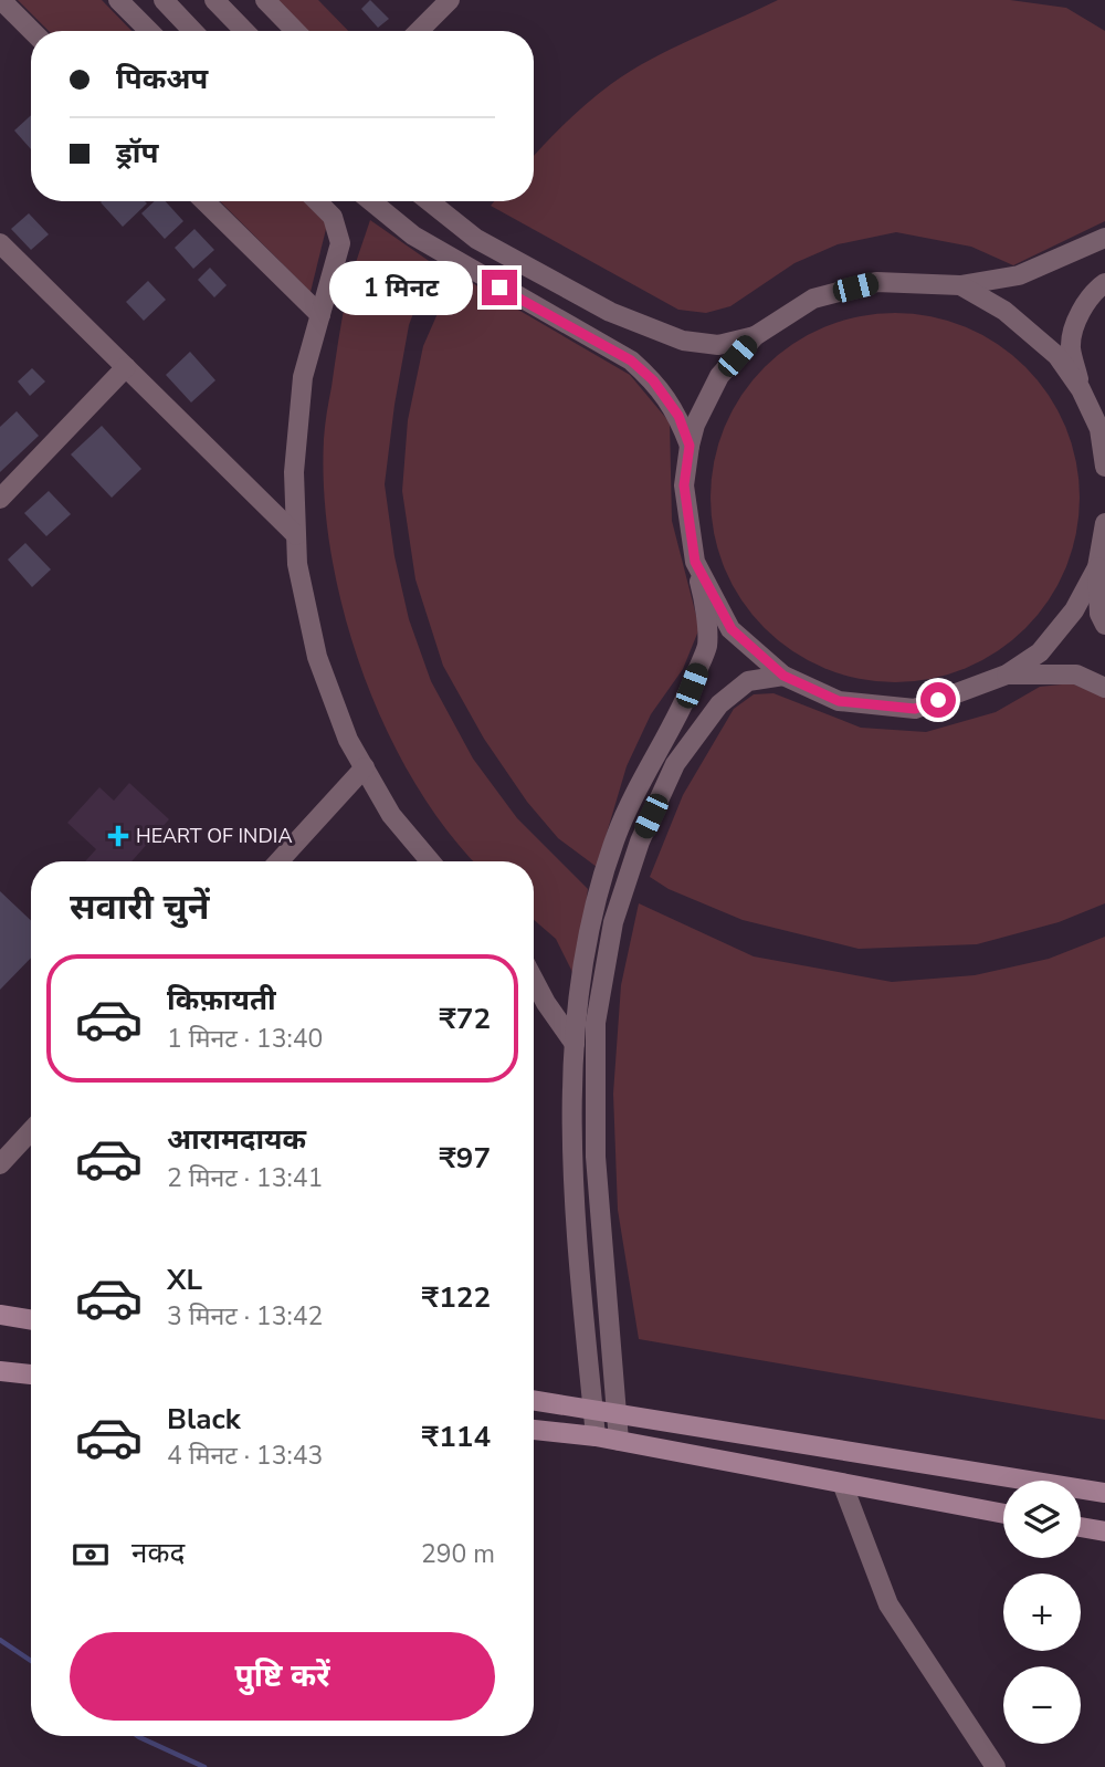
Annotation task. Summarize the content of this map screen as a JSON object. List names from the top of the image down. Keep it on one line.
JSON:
{"places":{"health":["HEART OF INDIA"]},"page":{"banner":["पिकअप","ड्रॉप"],"bubble":"1 मिनट","heading":"सवारी चुनें","list":[{"name":"किफ़ायती","note":"1 मिनट · 13:40","value":"₹72"},{"name":"आरामदायक","note":"2 मिनट · 13:41","value":"₹97"},{"name":"XL","note":"3 मिनट · 13:42","value":"₹122"},{"name":"Black","note":"4 मिनट · 13:43","value":"₹114"}],"map_buttons":["+","−"],"pay":["नकद","290 m"],"buttons":"पुष्टि करें"}}
